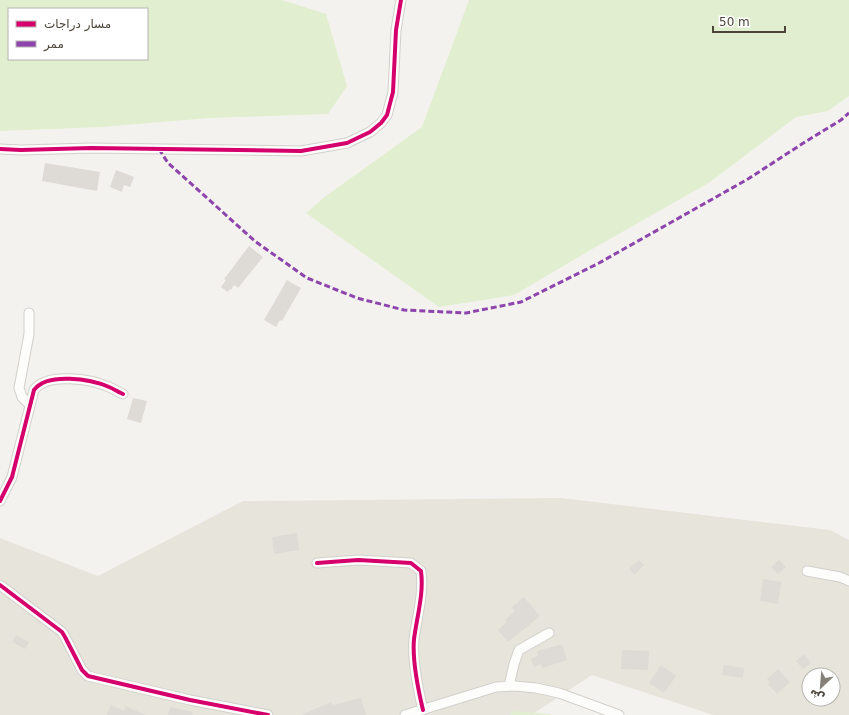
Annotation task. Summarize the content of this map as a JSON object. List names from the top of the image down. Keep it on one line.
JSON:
{"legend":["مسار دراجات","ممر"],"scale_bar":"50 m","north":"bottom left"}
